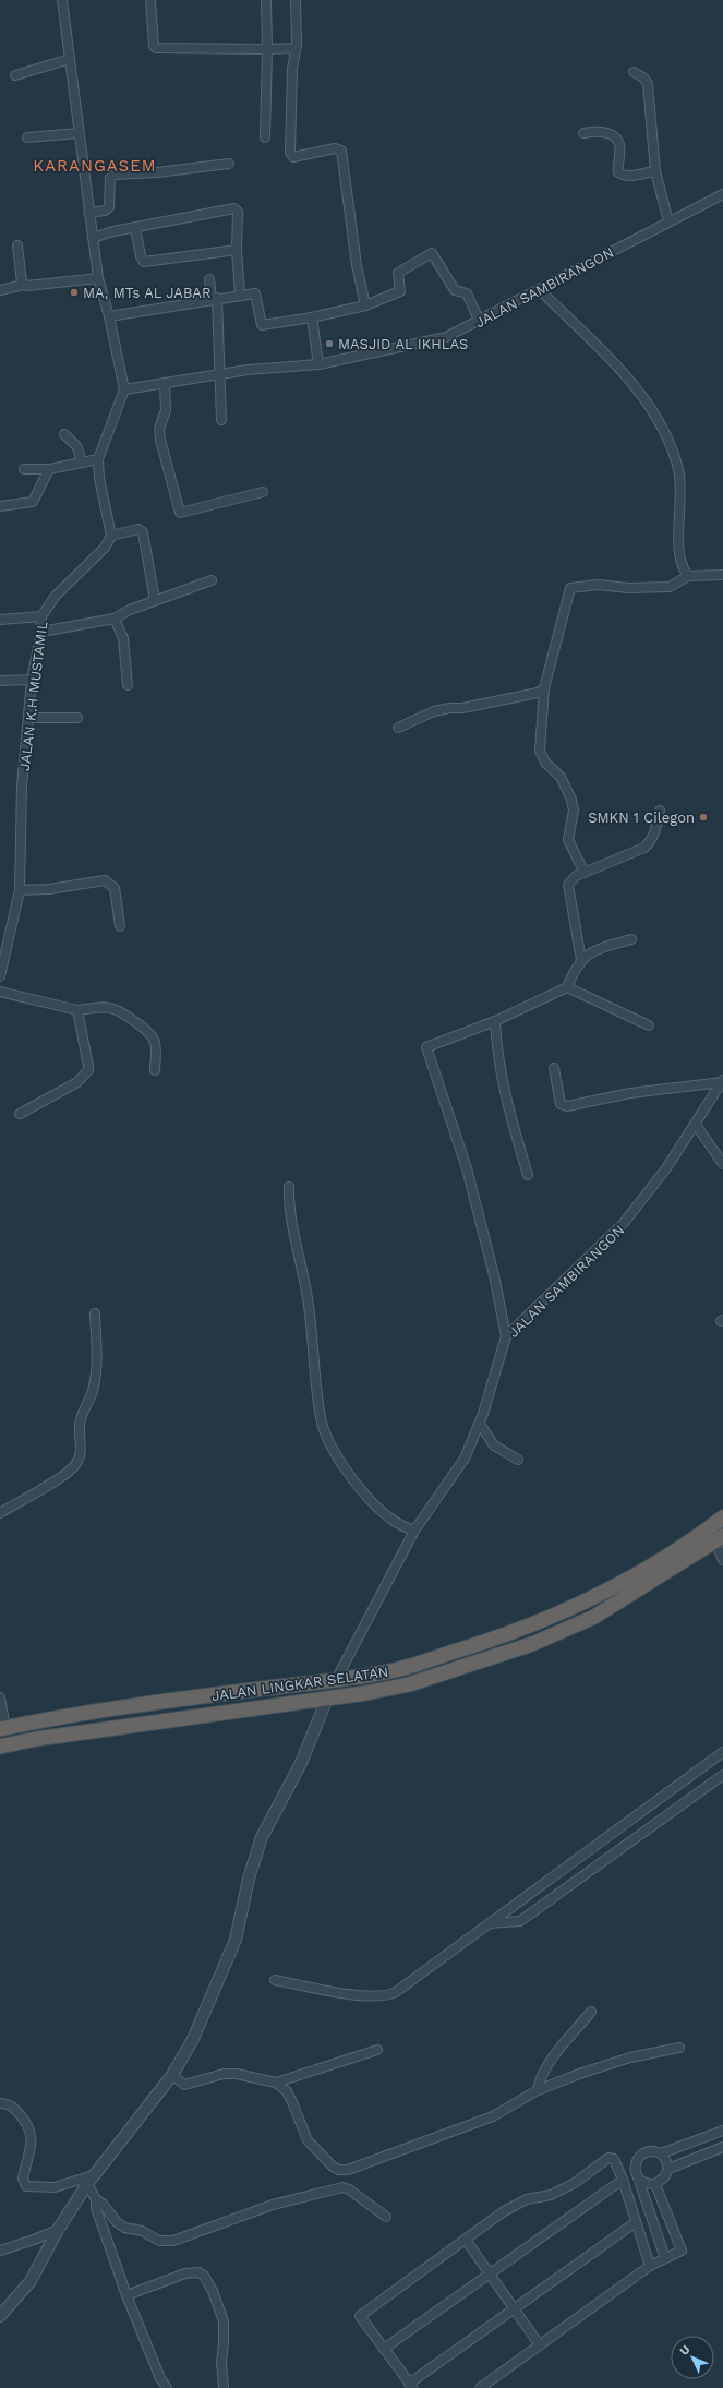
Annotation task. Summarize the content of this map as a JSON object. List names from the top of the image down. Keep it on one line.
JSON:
{"streets":{"highway":["JALAN LINGKAR SELATAN"],"street":["JALAN SAMBIRANGON","JALAN K.H MUSTAMIL"]},"crossings":[["JALAN SAMBIRANGON","JALAN LINGKAR SELATAN"]],"districts":["KARANGASEM"],"places":["MA, MTs AL JABAR","MASJID AL IKHLAS","SMKN 1 Cilegon"],"north":"top left"}
